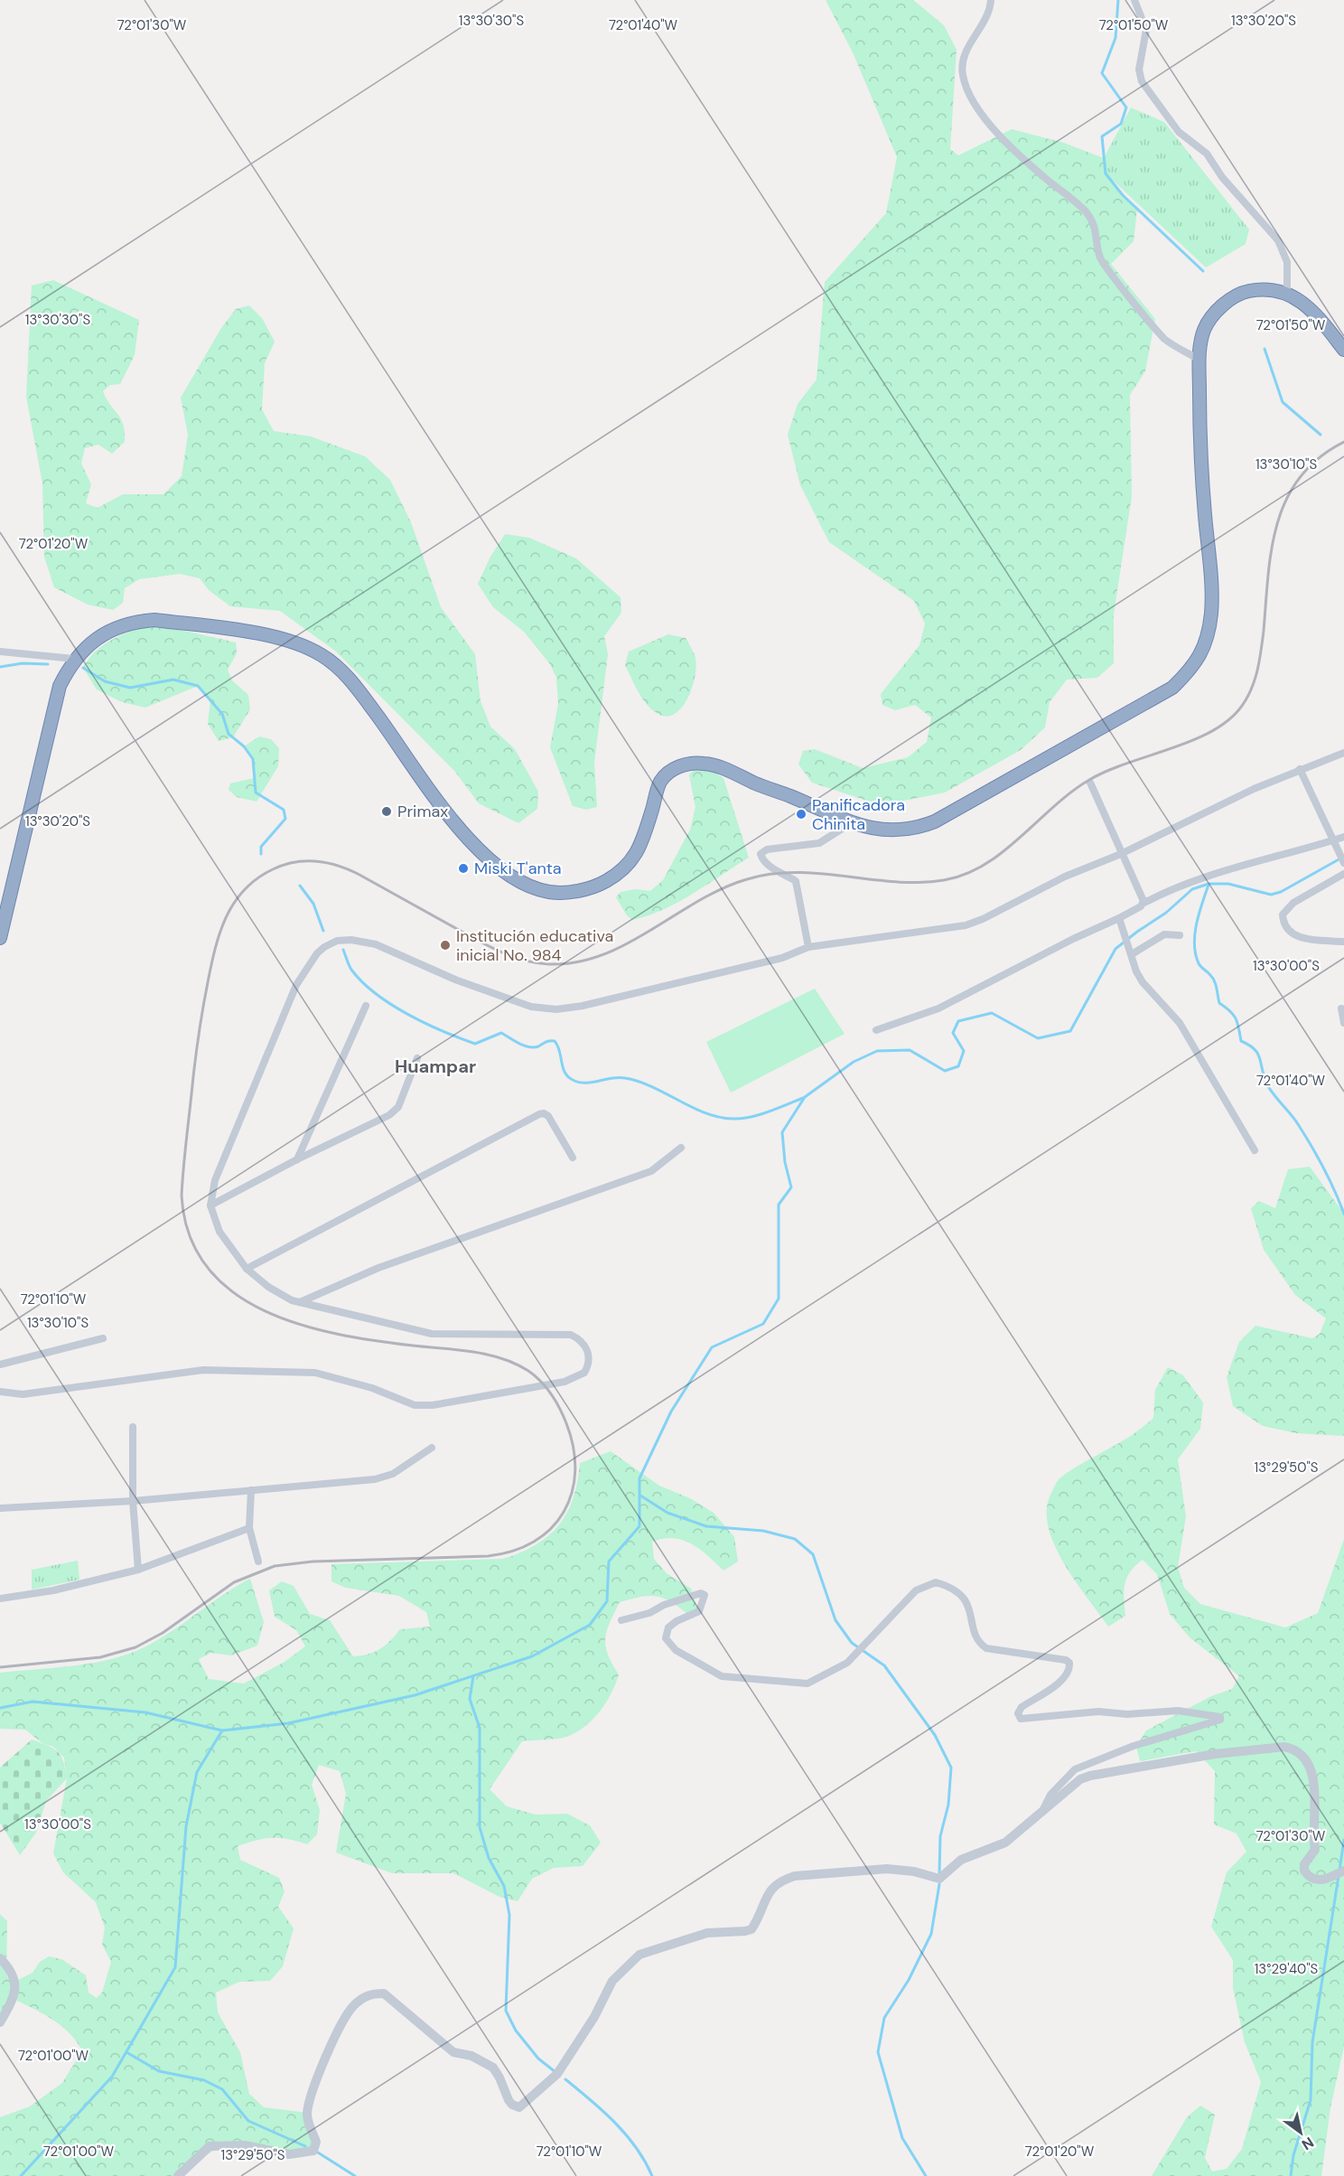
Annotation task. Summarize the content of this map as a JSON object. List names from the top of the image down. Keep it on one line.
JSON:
{"districts":["Huampar"],"places":["Primax","Panificadora Chinita","Miski T'anta","Institución educativa inicial No. 984"],"north":"bottom right","coordinates":["13°30'30\"S","13°30'20\"S","72°01'30\"W","72°01'40\"W","72°01'50\"W","13°30'10\"S","72°01'20\"W","13°30'00\"S","72°01'10\"W","13°29'50\"S","13°29'40\"S","72°01'00\"W"]}
